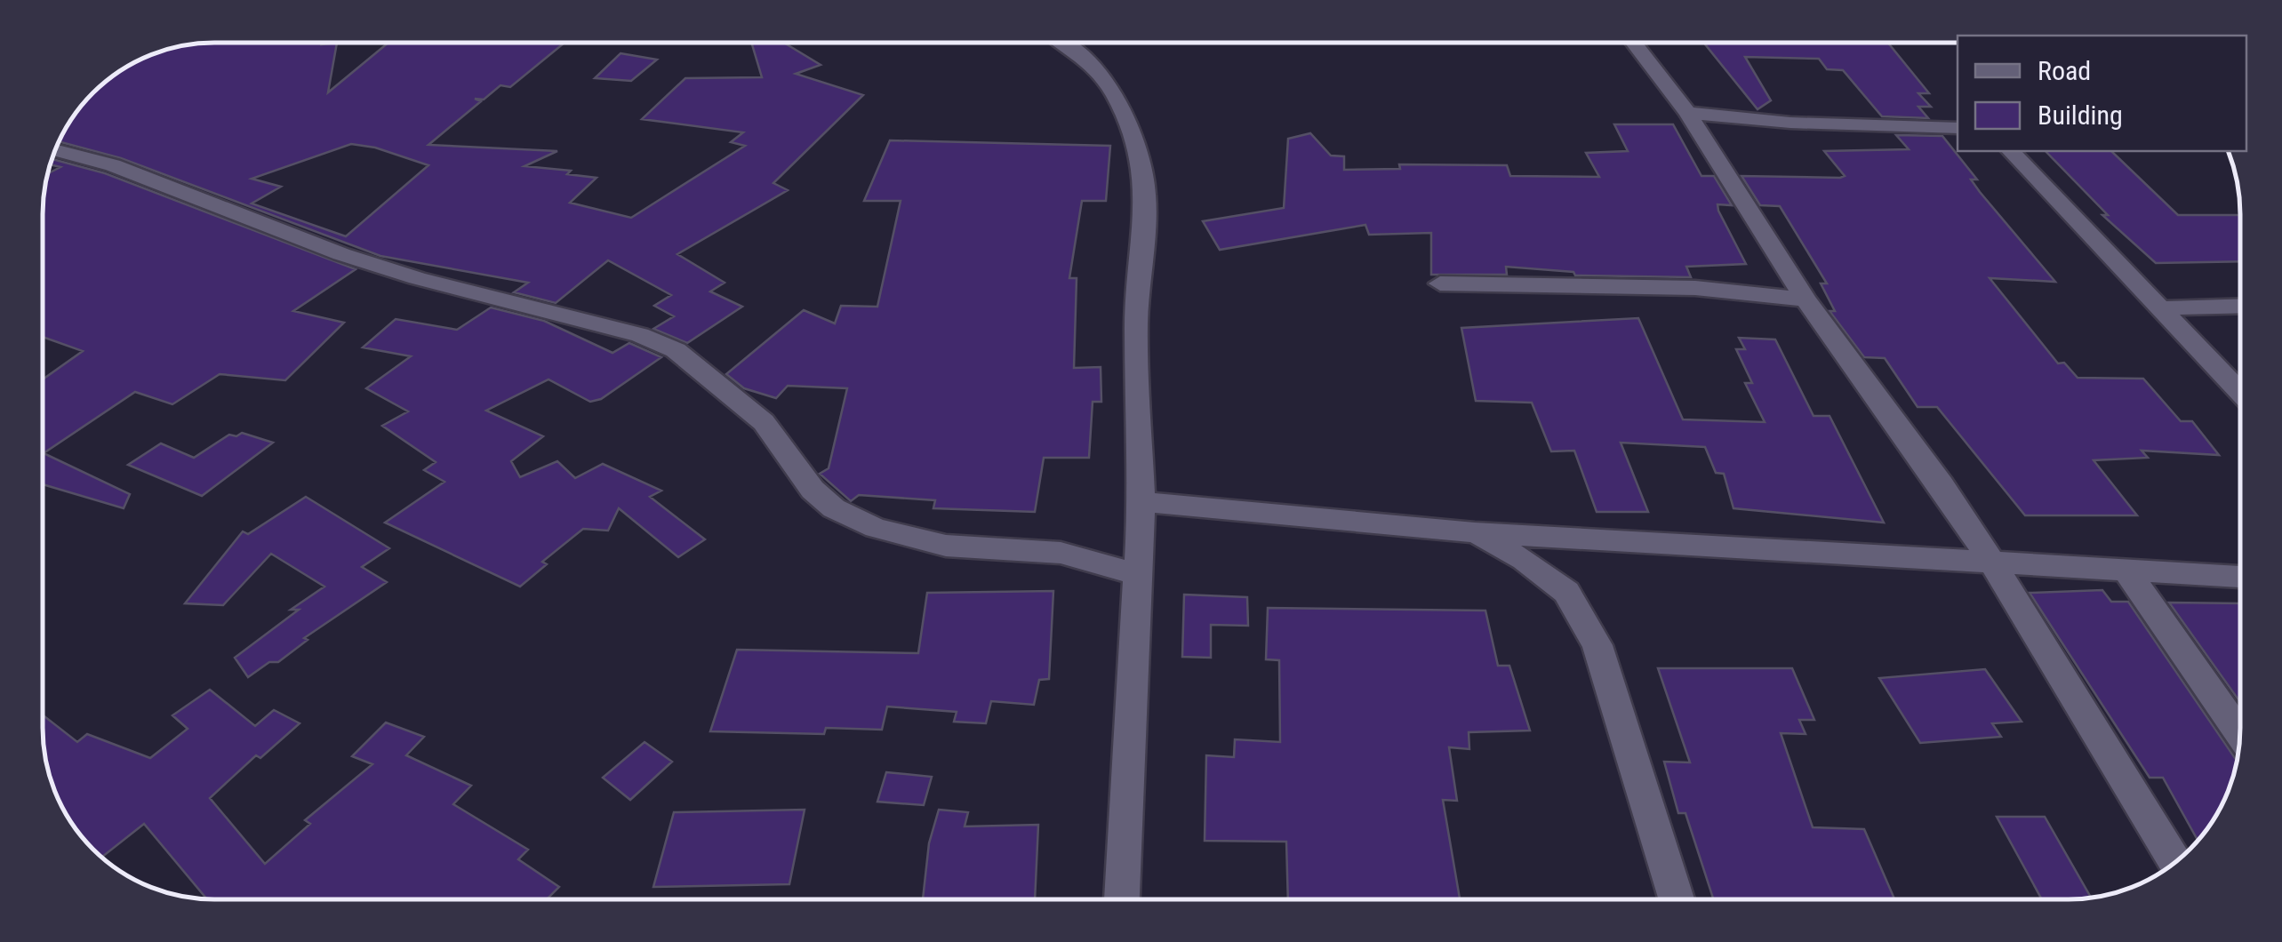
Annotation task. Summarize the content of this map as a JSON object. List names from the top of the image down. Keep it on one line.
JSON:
{"legend":["Road","Building"]}
